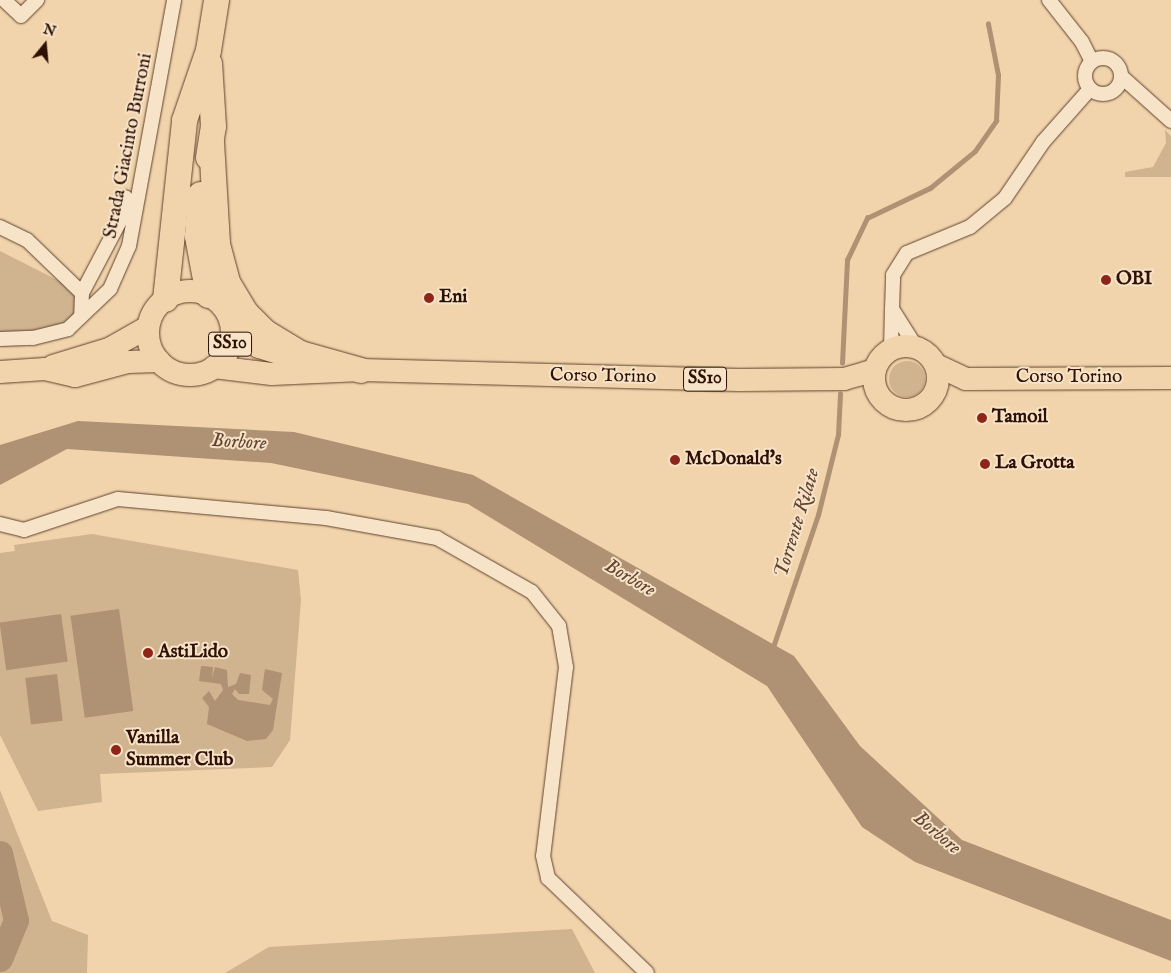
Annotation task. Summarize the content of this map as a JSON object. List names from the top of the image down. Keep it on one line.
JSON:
{"streets":{"main road":["SS10","Corso Torino"],"street":["Strada Giacinto Burroni"]},"crossings":[["SS10","Corso Torino"]],"water":["Borbore","Torrente Rilate"],"places":["OBI","Eni","Tamoil","McDonald's","La Grotta","AstiLido","Vanilla Summer Club"],"north":"top"}
